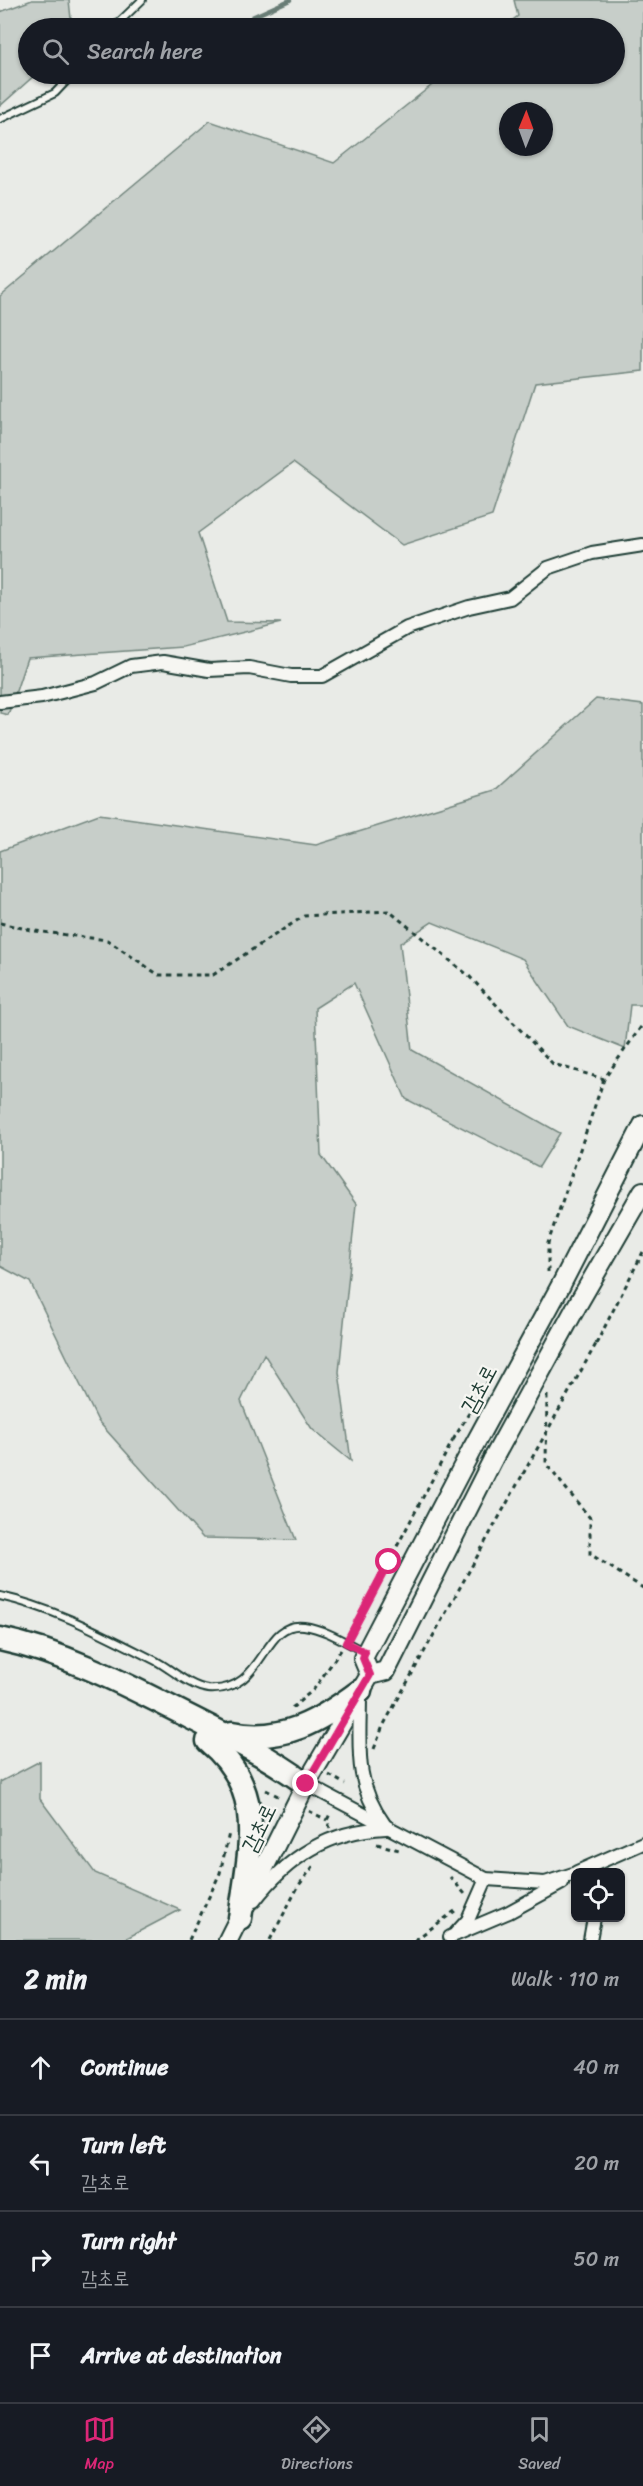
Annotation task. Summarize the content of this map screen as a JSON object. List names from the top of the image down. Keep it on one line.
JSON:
{"streets":{"main road":["감초로"]},"north":"top","page":{"search":"Search here","heading":["2 min","Walk · 110 m"],"list":[["Continue","40 m"],["Turn left","감초로","20 m"],["Turn right","감초로","50 m"],"Arrive at destination"],"nav":["Map","Directions","Saved"]}}
